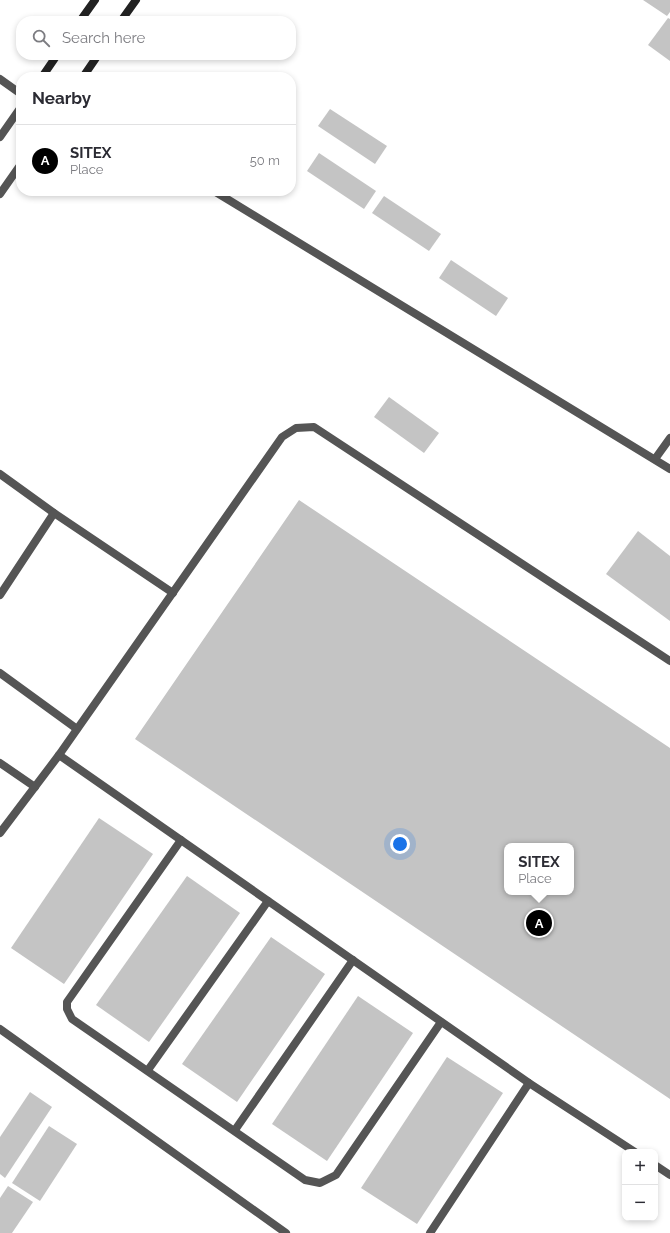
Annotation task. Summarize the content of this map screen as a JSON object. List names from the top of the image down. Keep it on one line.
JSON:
{"page":{"search":"Search here","heading":"Nearby","list":[{"mark":"A","name":"SITEX","note":"Place","value":"50 m"}],"popup":["SITEX","Place"],"pins":"A","map_buttons":["+","−"]}}
